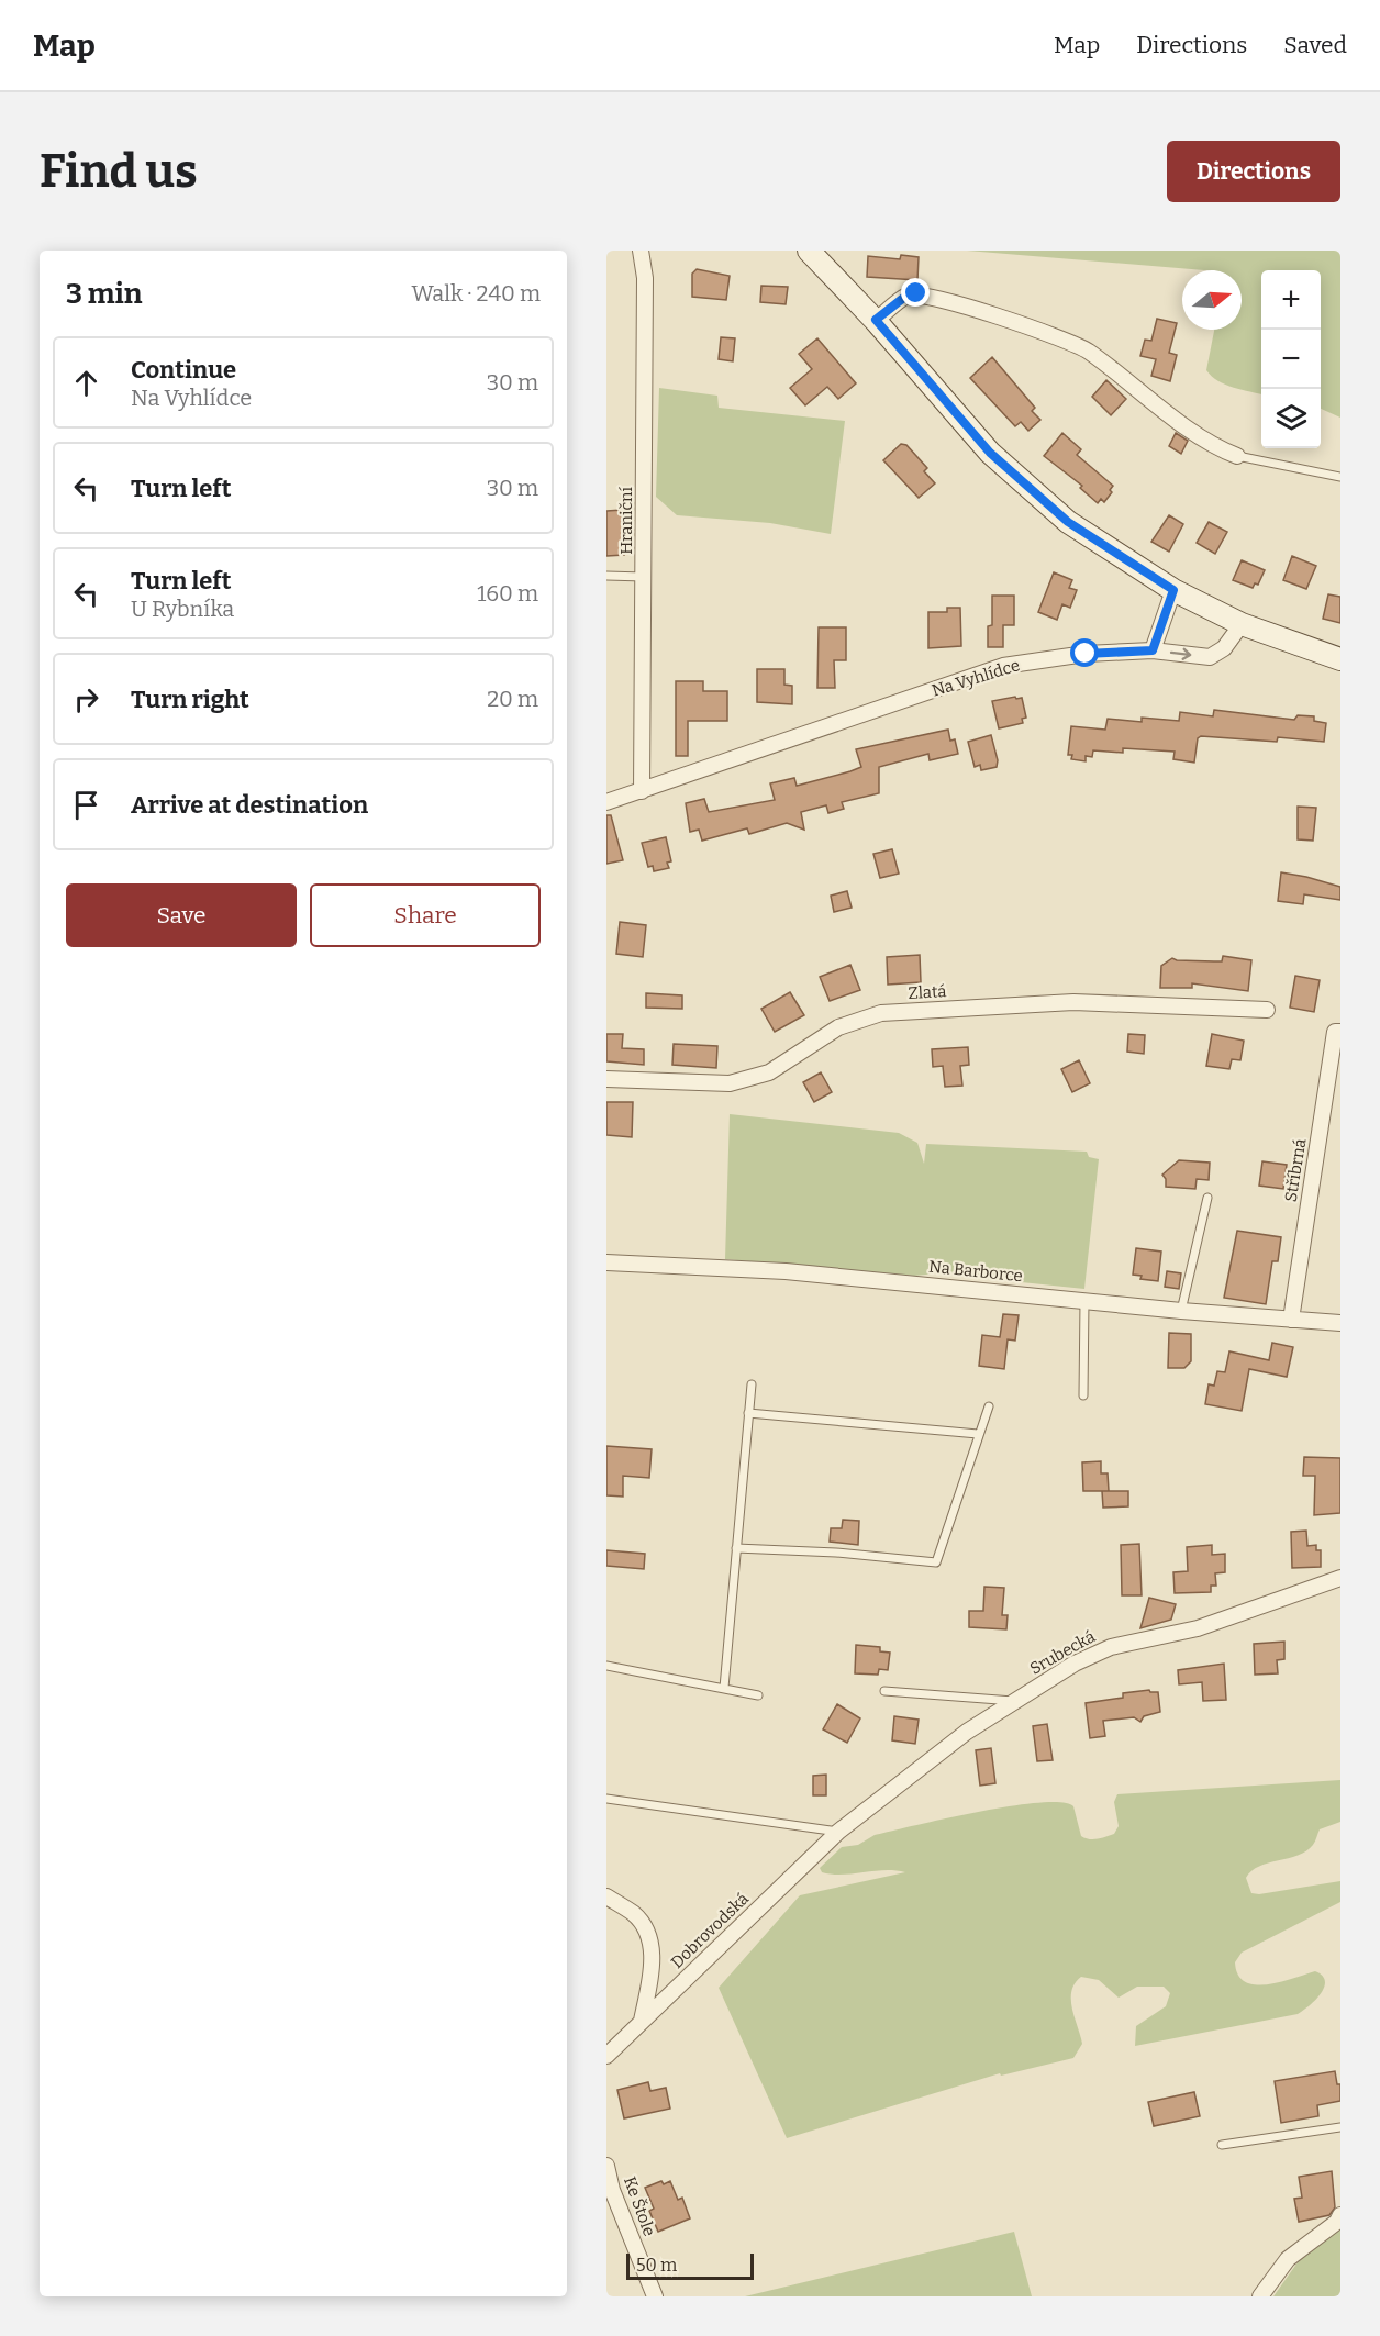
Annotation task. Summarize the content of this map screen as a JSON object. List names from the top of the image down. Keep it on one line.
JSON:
{"streets":{"street":["Hraniční","Na Vyhlídce","Zlatá","Stříbrná","Na Barborce","Srubecká","Dobrovodská","Ke Štole"]},"crossings":[["Hraniční","Na Vyhlídce"],["Stříbrná","Na Barborce"],["Srubecká","Dobrovodská"]],"scale_bar":"50 m","north":"right","page":{"header":"Map","nav":["Map","Directions","Saved"],"buttons":["Directions",["Save","Share"]],"title":"Find us","heading":["3 min","Walk · 240 m"],"map_buttons":["+","−"],"list":[["Continue","Na Vyhlídce","30 m"],["Turn left","30 m"],["Turn left","U Rybníka","160 m"],["Turn right","20 m"],"Arrive at destination"],"scale":"50 m"}}
